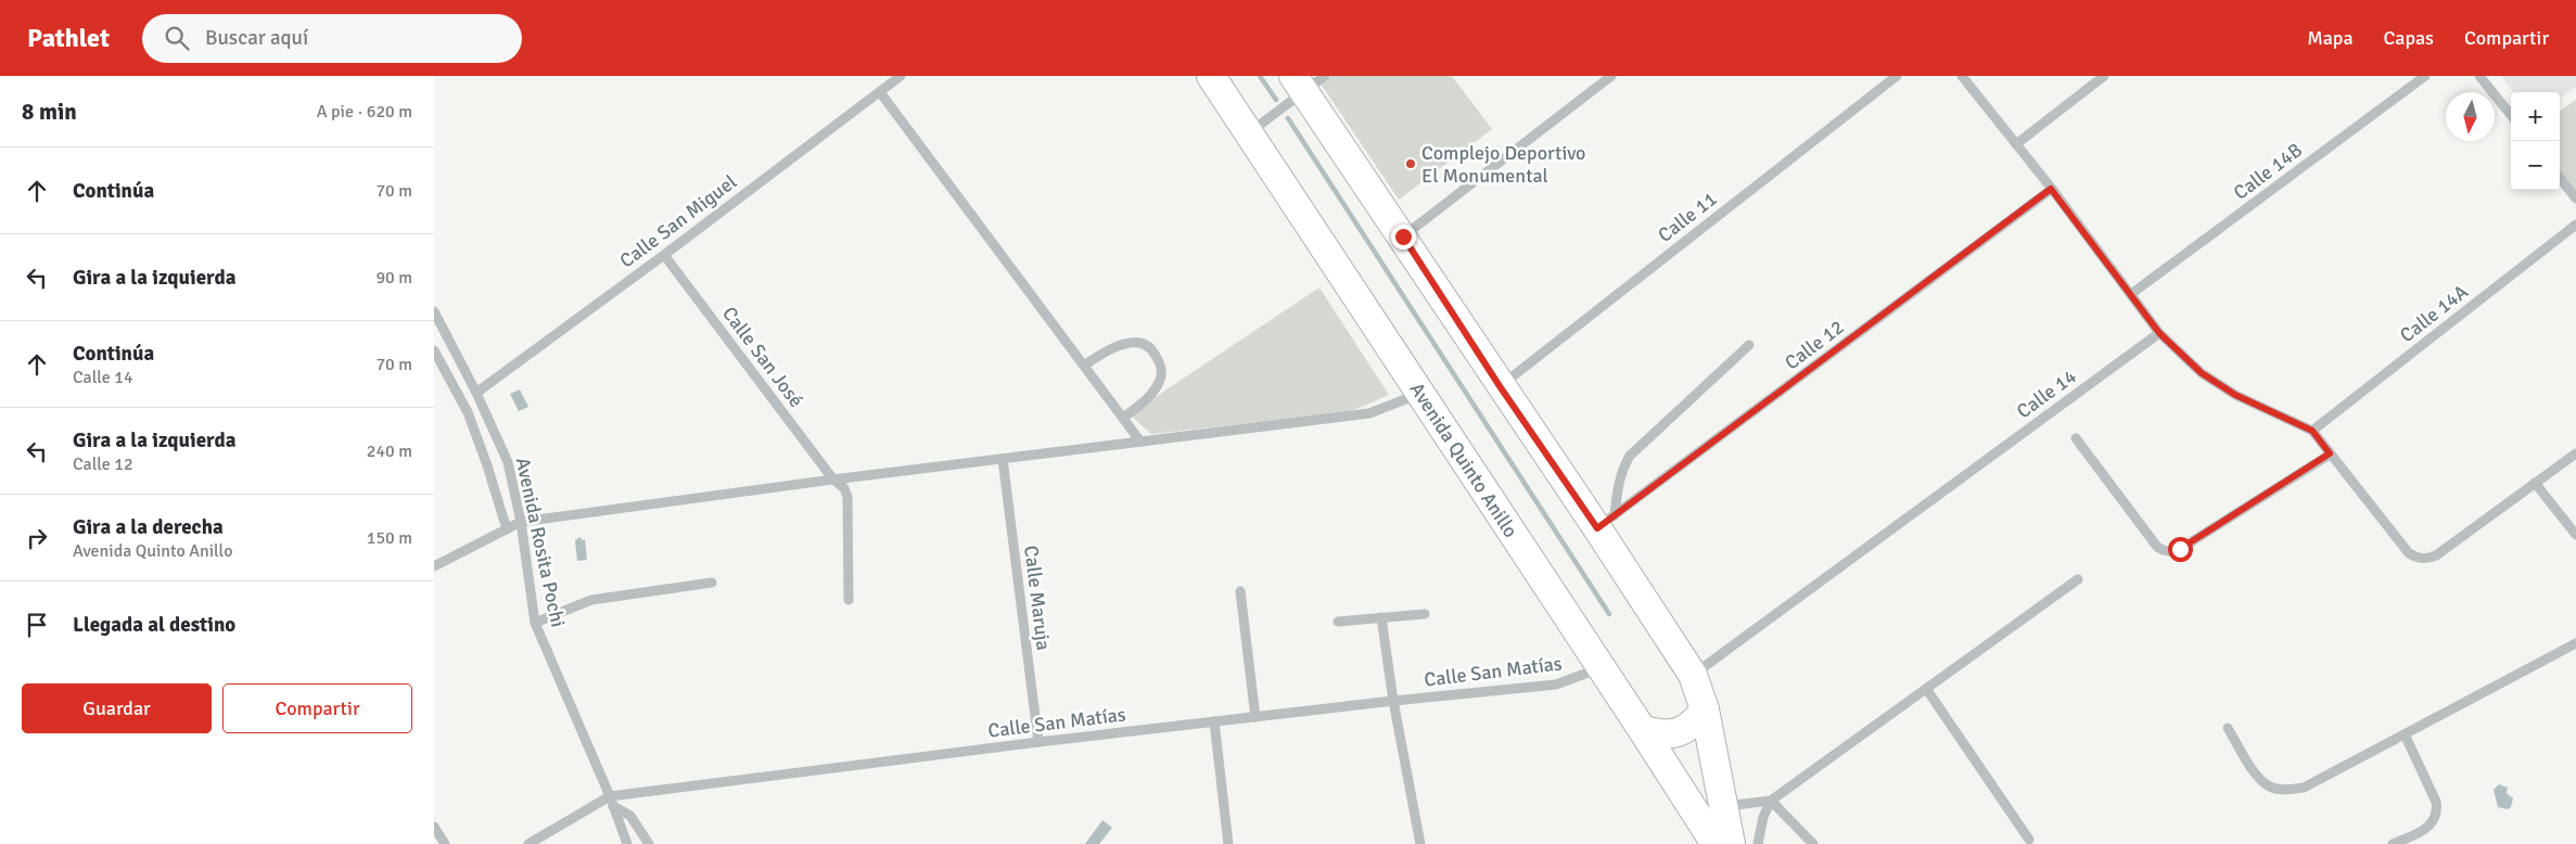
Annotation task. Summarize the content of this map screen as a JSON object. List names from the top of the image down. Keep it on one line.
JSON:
{"streets":{"main road":["Avenida Quinto Anillo"],"street":["Calle 14B","Calle 11","Calle San Miguel","Calle 14A","Calle 12","Calle San José","Calle 14","Avenida Rosita Pochi","Calle Maruja","Calle San Matías"]},"crossings":[["Calle San Miguel","Calle San José"],["Calle San Miguel","Avenida Rosita Pochi"],["Avenida Quinto Anillo","Calle San Matías"],["Avenida Rosita Pochi","Calle San Matías"],["Calle Maruja","Calle San Matías"]],"places":["Complejo Deportivo El Monumental"],"north":"bottom","page":{"header":"Pathlet","search":"Buscar aquí","nav":["Mapa","Capas","Compartir"],"heading":["8 min","A pie · 620 m"],"map_buttons":["+","−"],"list":[["Continúa","70 m"],["Gira a la izquierda","90 m"],["Continúa","Calle 14","70 m"],["Gira a la izquierda","Calle 12","240 m"],["Gira a la derecha","Avenida Quinto Anillo","150 m"],"Llegada al destino"],"buttons":["Guardar","Compartir"]}}
